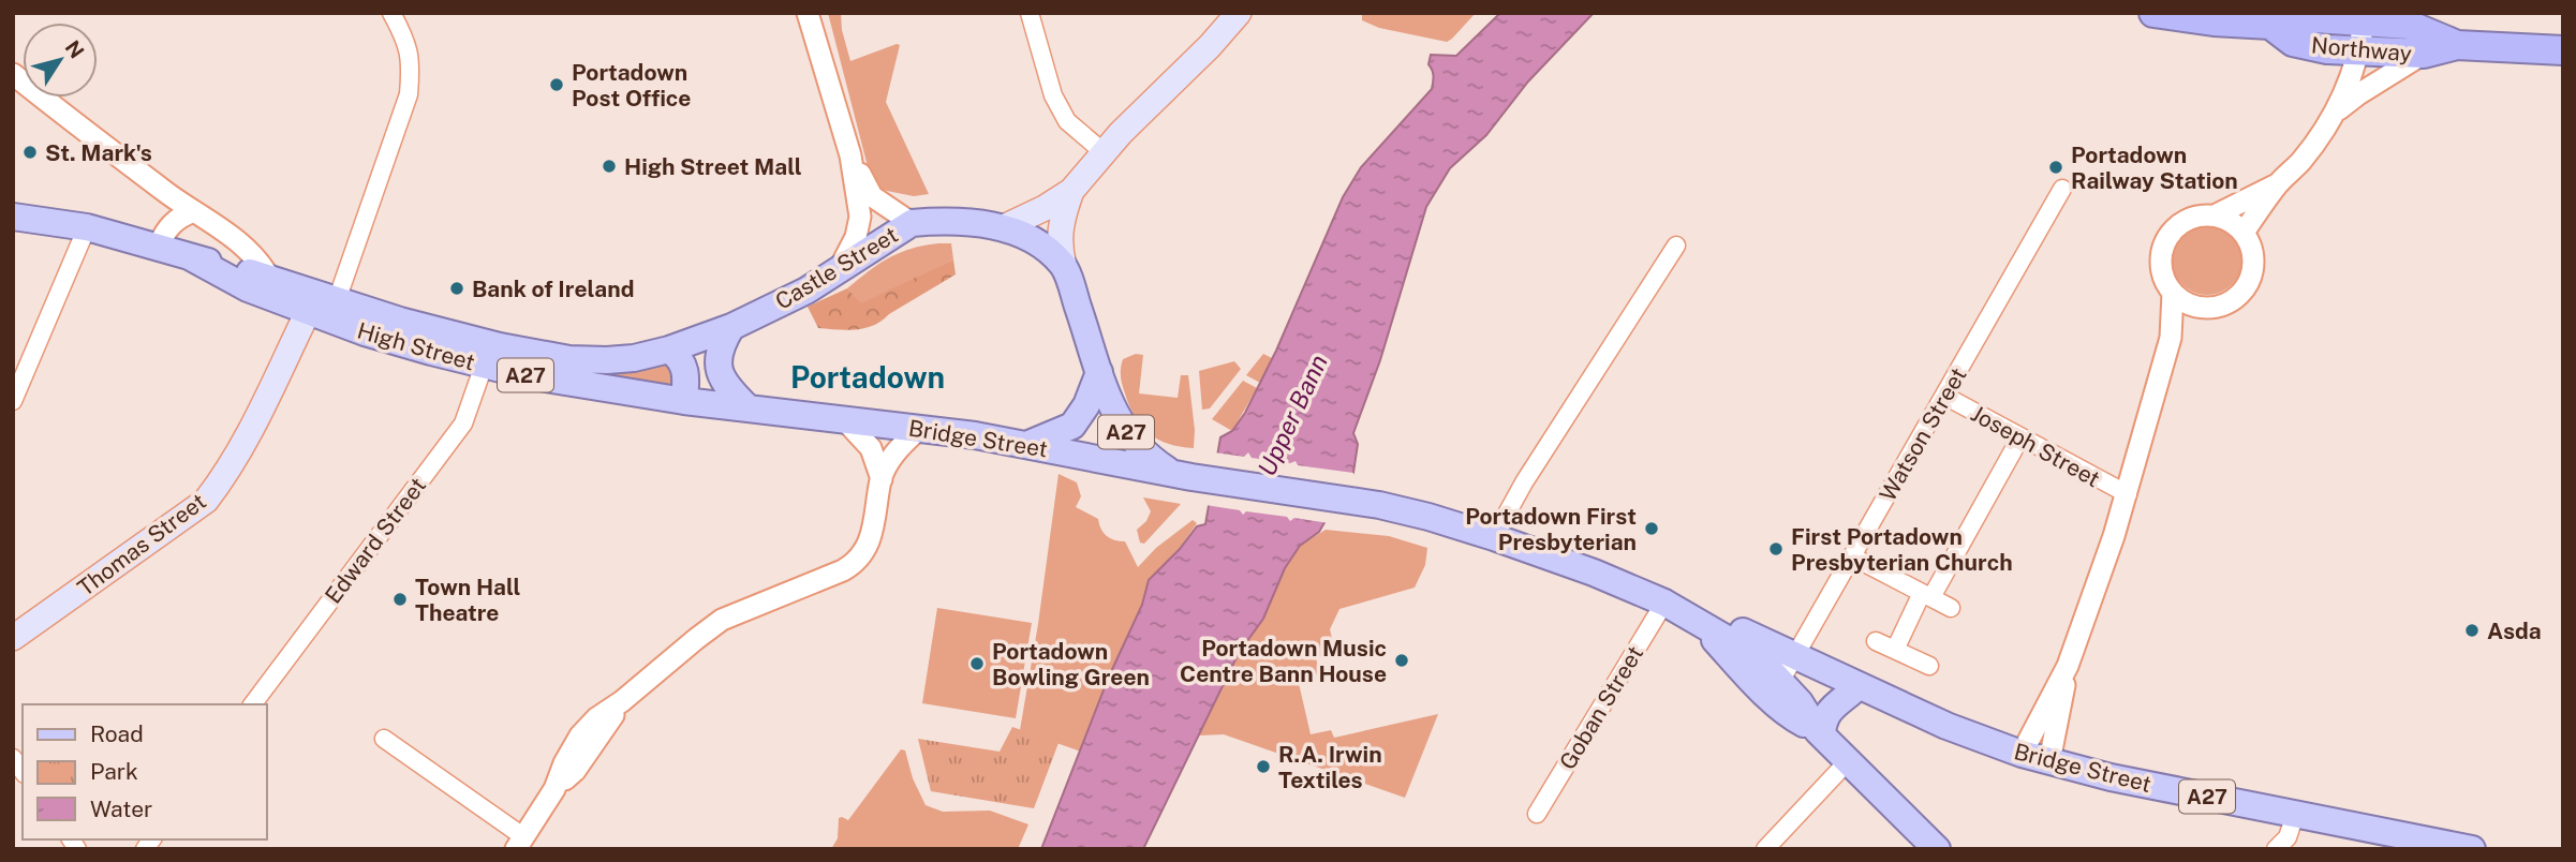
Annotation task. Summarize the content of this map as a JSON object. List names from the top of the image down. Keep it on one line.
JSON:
{"streets":{"highway":["Northway"],"main road":["Castle Street","High Street","A27","Bridge Street","Thomas Street"],"street":["Watson Street","Joseph Street","Edward Street","Goban Street"]},"crossings":[["Castle Street","High Street"],["Castle Street","A27"],["High Street","A27"],["High Street","Bridge Street"],["High Street","Edward Street"],["High Street","Thomas Street"],["A27","Bridge Street"],["A27","Thomas Street"],["Watson Street","Bridge Street"],["Watson Street","Joseph Street"],["Bridge Street","Joseph Street"],["Bridge Street","Goban Street"]],"districts":["Portadown"],"water":["Upper Bann"],"places":["Portadown Post Office","St. Mark's","High Street Mall","Portadown Railway Station","Bank of Ireland","Portadown First Presbyterian","First Portadown Presbyterian Church","Town Hall Theatre","Asda","Portadown Music Centre Bann House","Portadown Bowling Green","R.A. Irwin Textiles"],"legend":["Road","Park","Water"],"north":"top right"}
